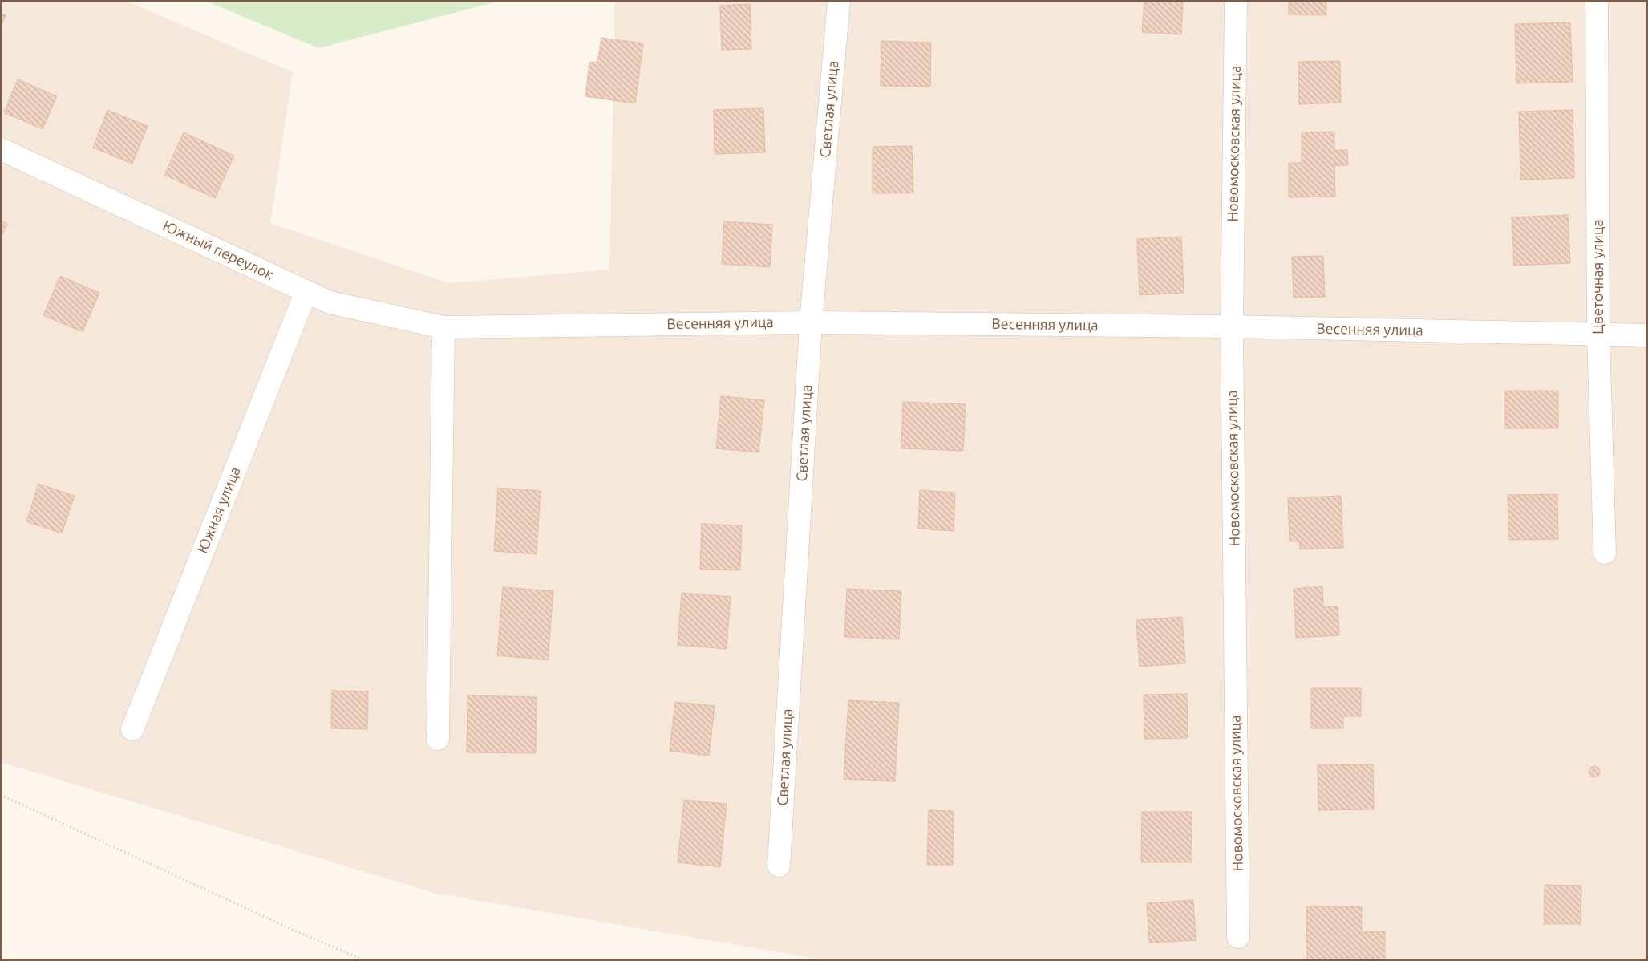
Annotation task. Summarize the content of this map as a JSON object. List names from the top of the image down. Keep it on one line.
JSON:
{"streets":{"street":["Светлая улица","Новомосковская улица","Южный переулок","Цветочная улица","Весенняя улица","Южная улица"]},"crossings":[["Светлая улица","Весенняя улица"],["Новомосковская улица","Весенняя улица"],["Южный переулок","Весенняя улица"],["Южный переулок","Южная улица"],["Цветочная улица","Весенняя улица"]]}
